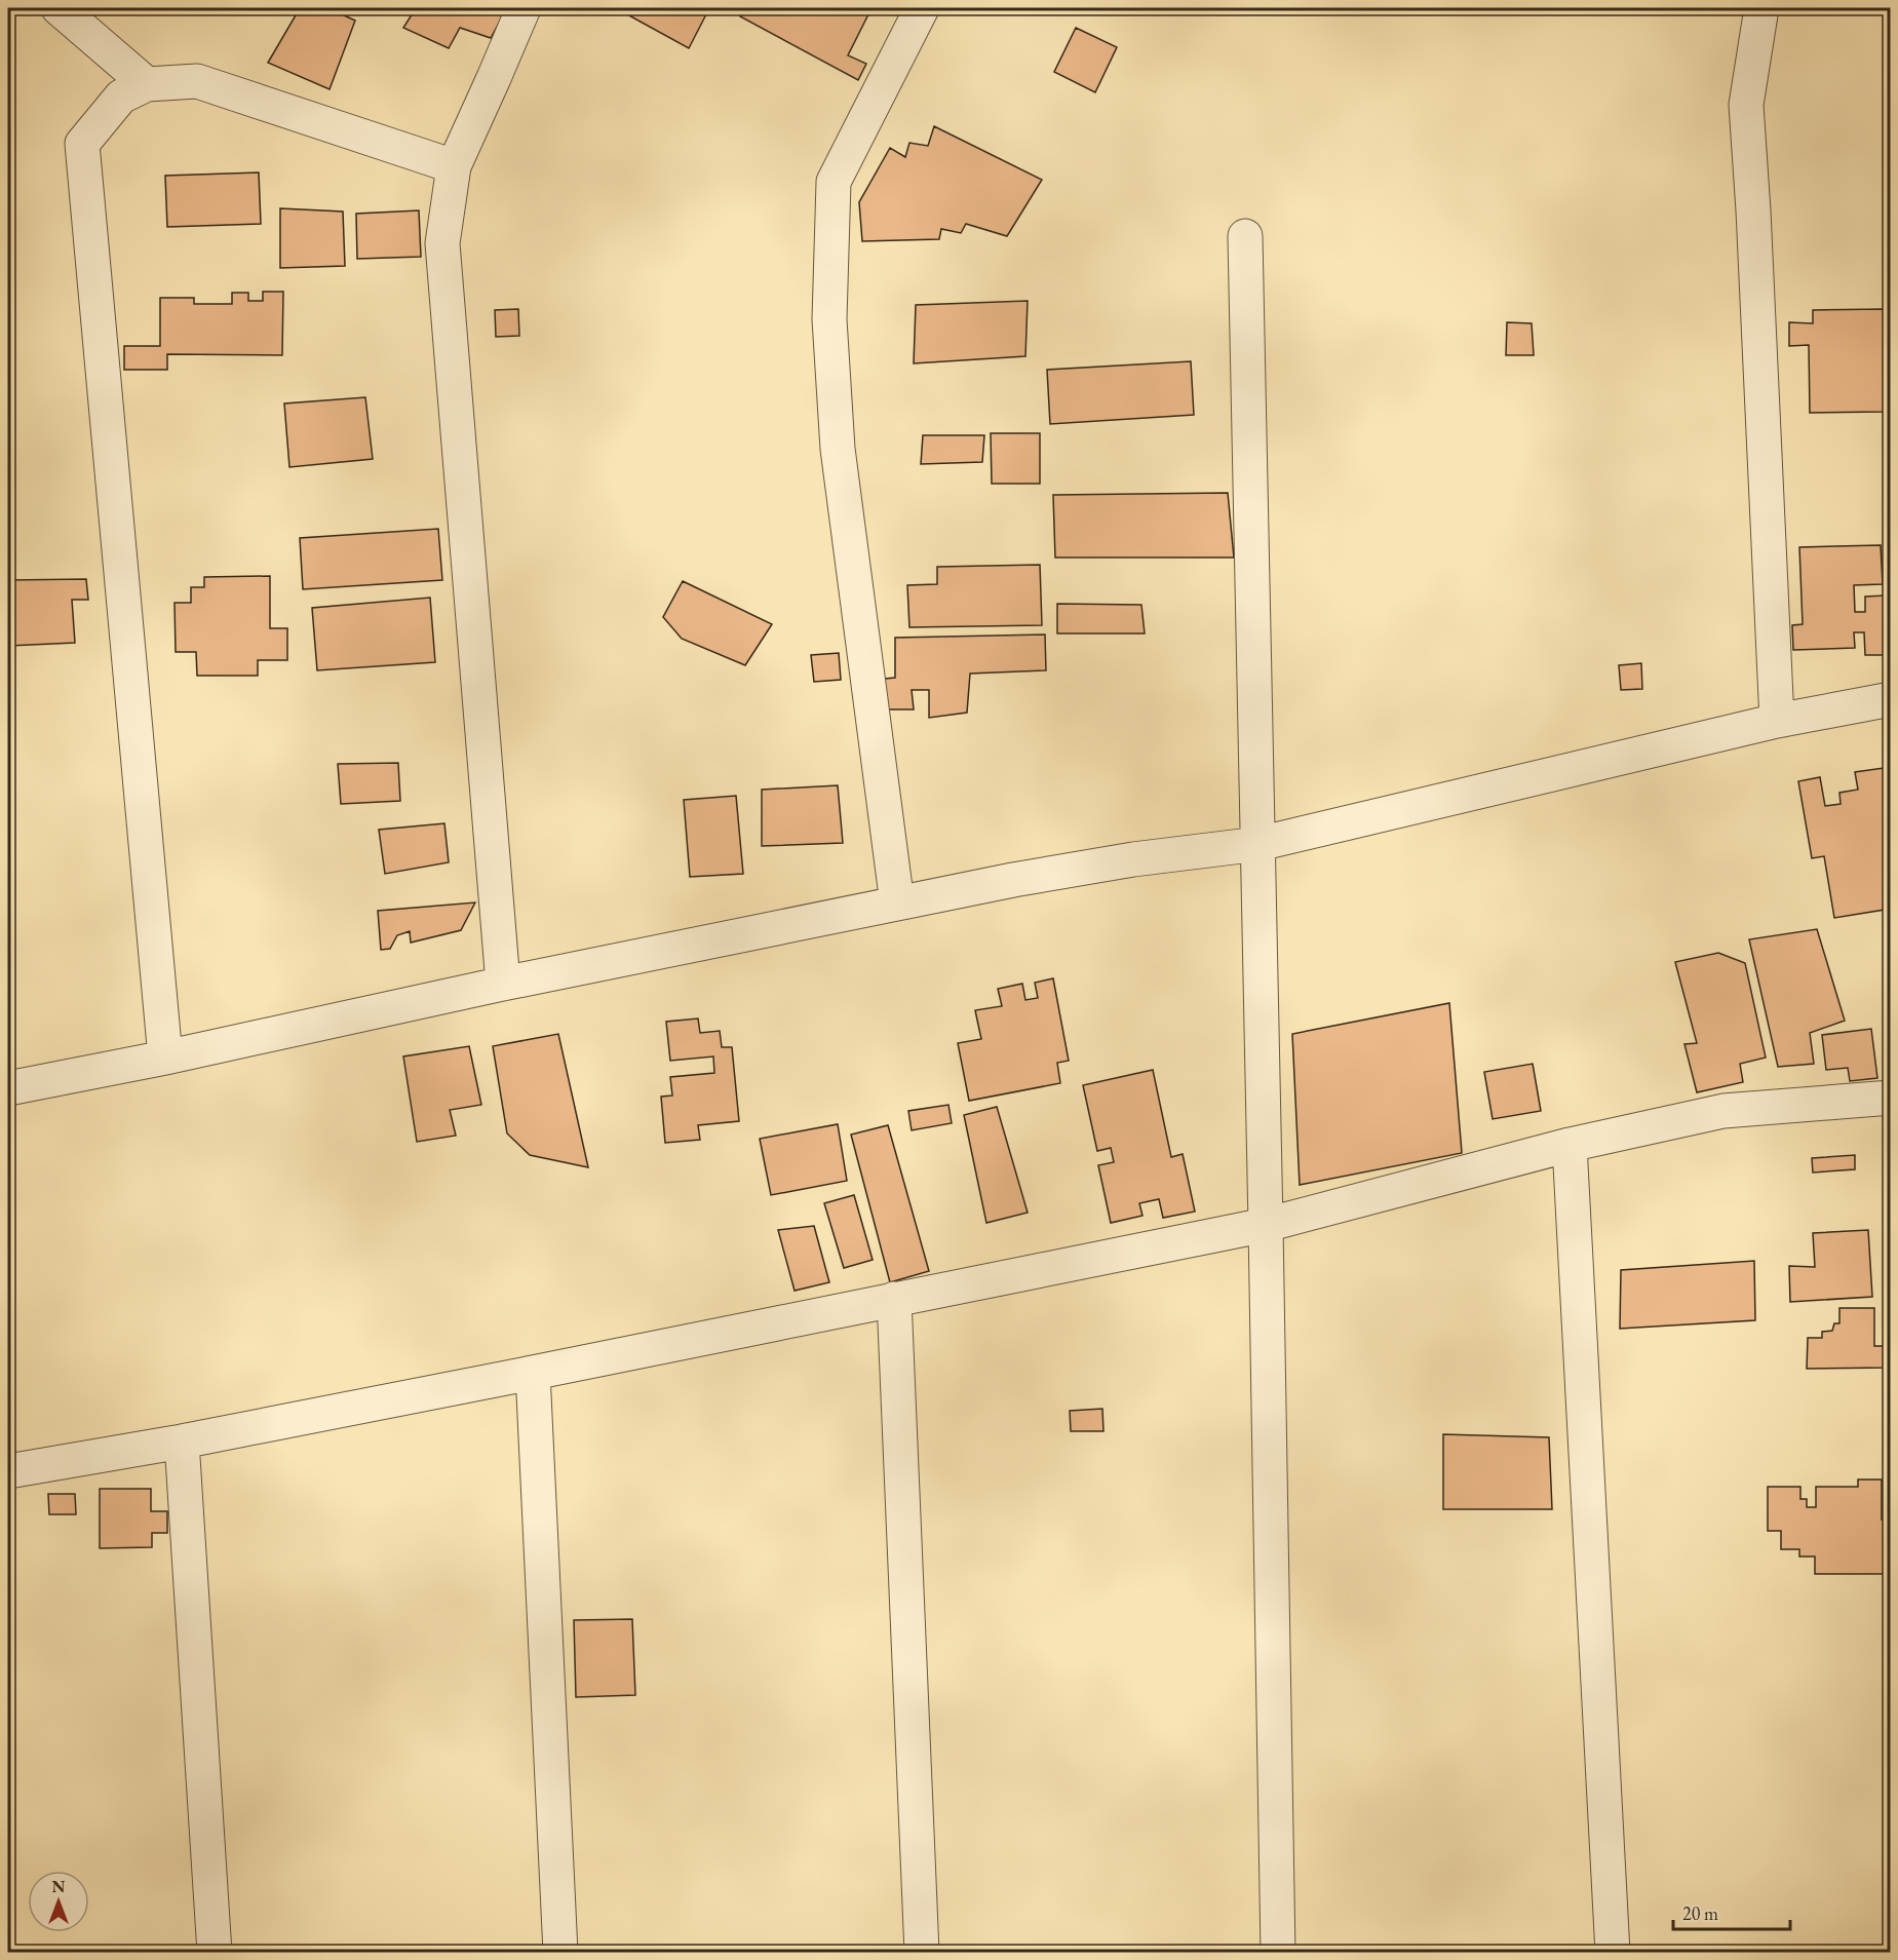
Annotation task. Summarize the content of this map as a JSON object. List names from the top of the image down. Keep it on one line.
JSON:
{"scale_bar":"20 m","north":"top"}
